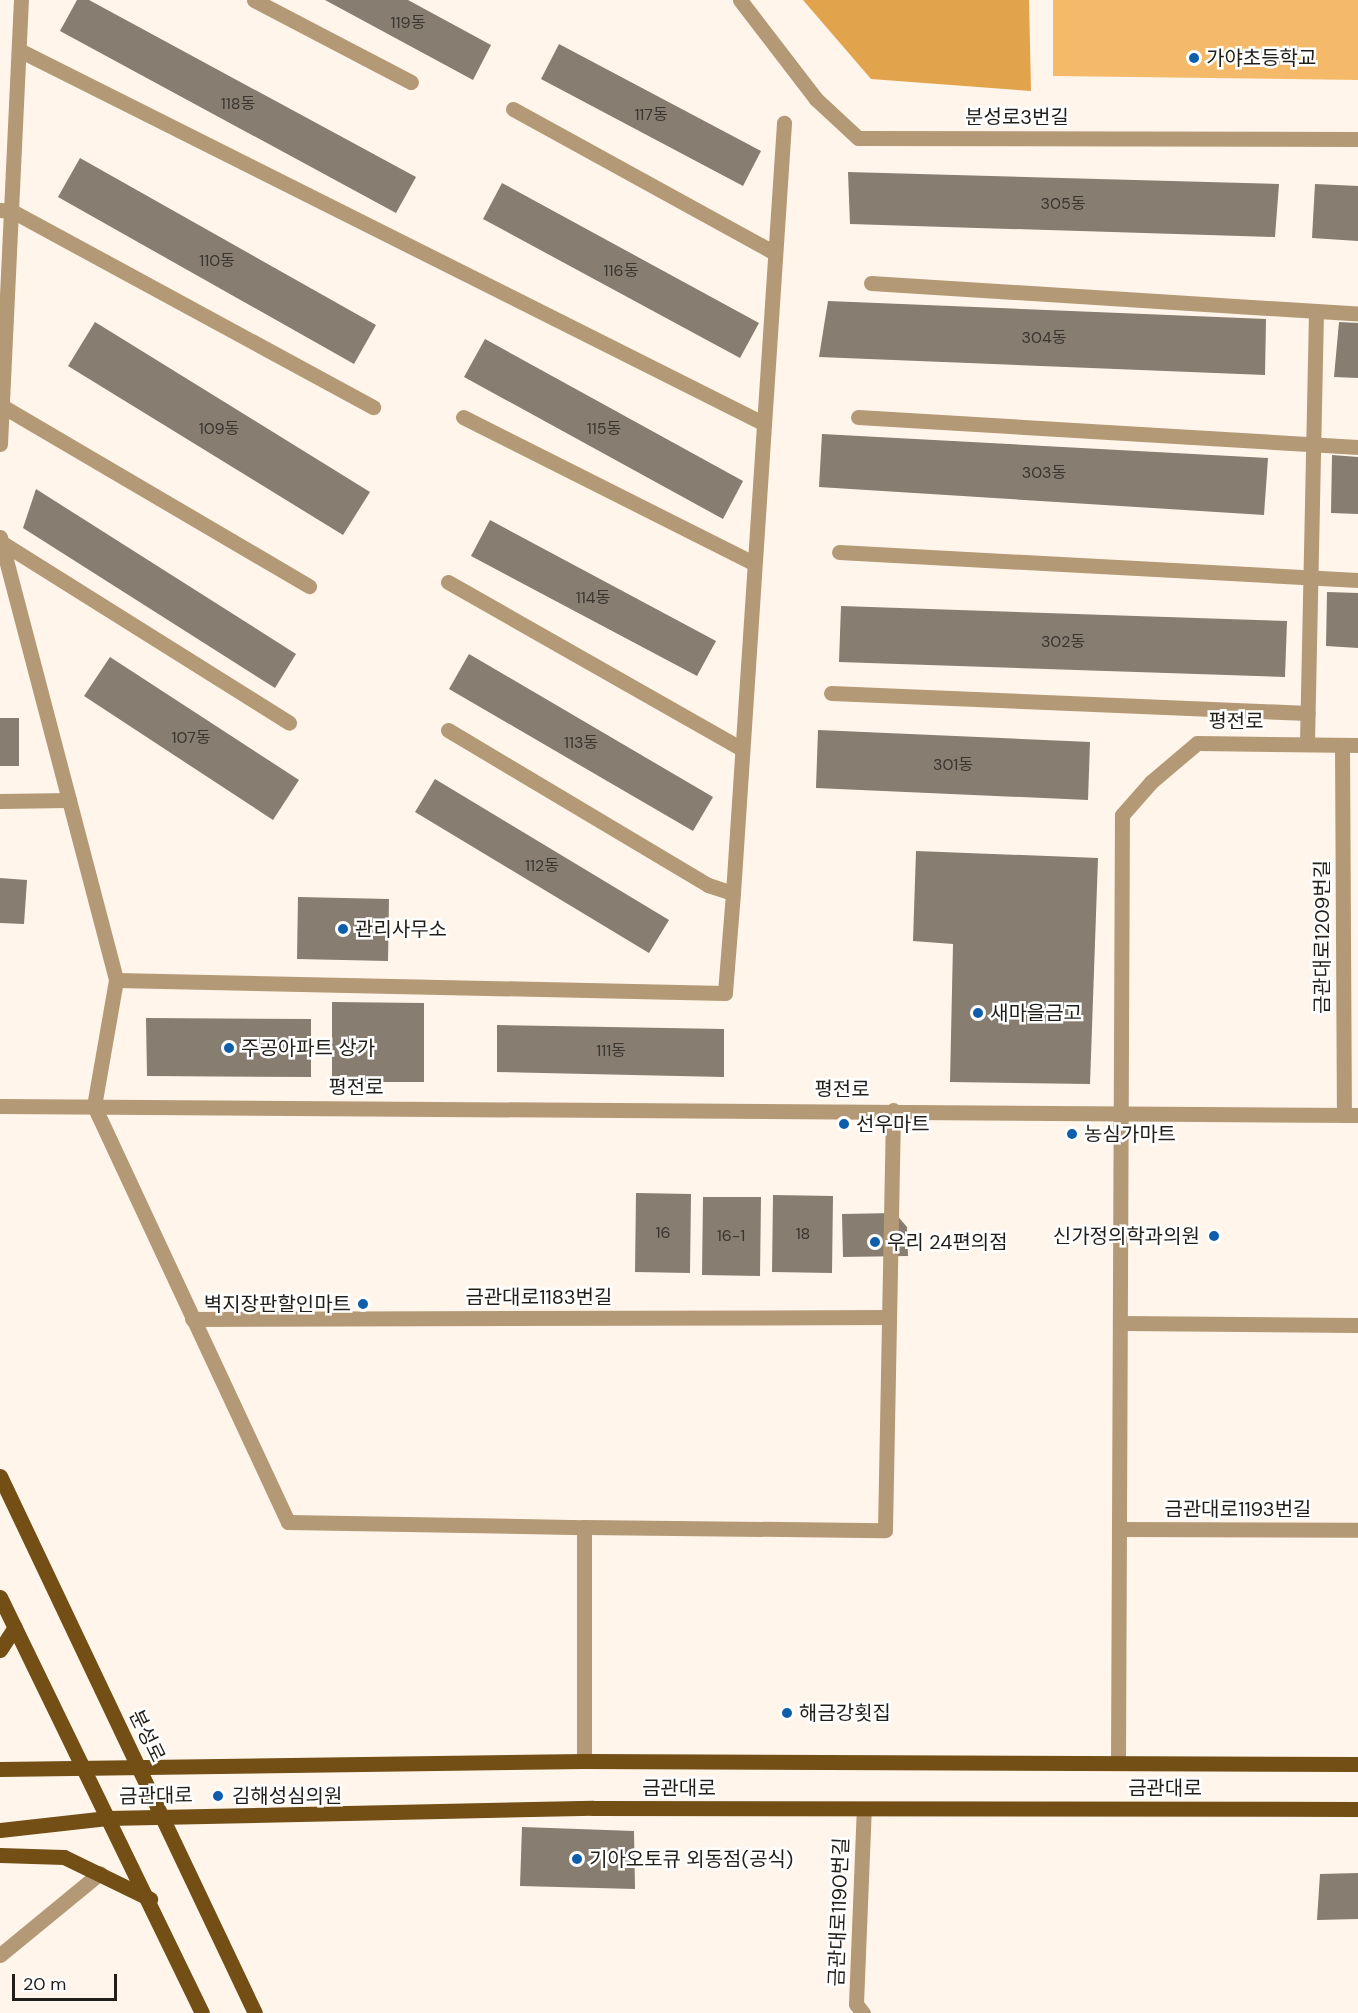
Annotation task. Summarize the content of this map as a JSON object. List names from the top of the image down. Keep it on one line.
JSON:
{"streets":{"main road":["분성로","금관대로"],"street":["분성로3번길","평전로","금관대로1209번길","금관대로1183번길","금관대로1193번길","금관대로1190번길"]},"crossings":[["평전로","금관대로1209번길"],["분성로","금관대로"],["금관대로","금관대로1190번길"]],"places":["가야초등학교","관리사무소","새마을금고","주공아파트 상가","선우마트","농심가마트","신가정의학과의원","우리 24편의점","벽지장판할인마트","해금강횟집","김해성심의원","기아오토큐 외동점(공식)"],"house_numbers":["119동","118동","117동","305동","110동","116동","304동","109동","115동","303동","114동","302동","107동","113동","301동","112동","111동","16","18","16-1"],"scale_bar":"20 m"}
